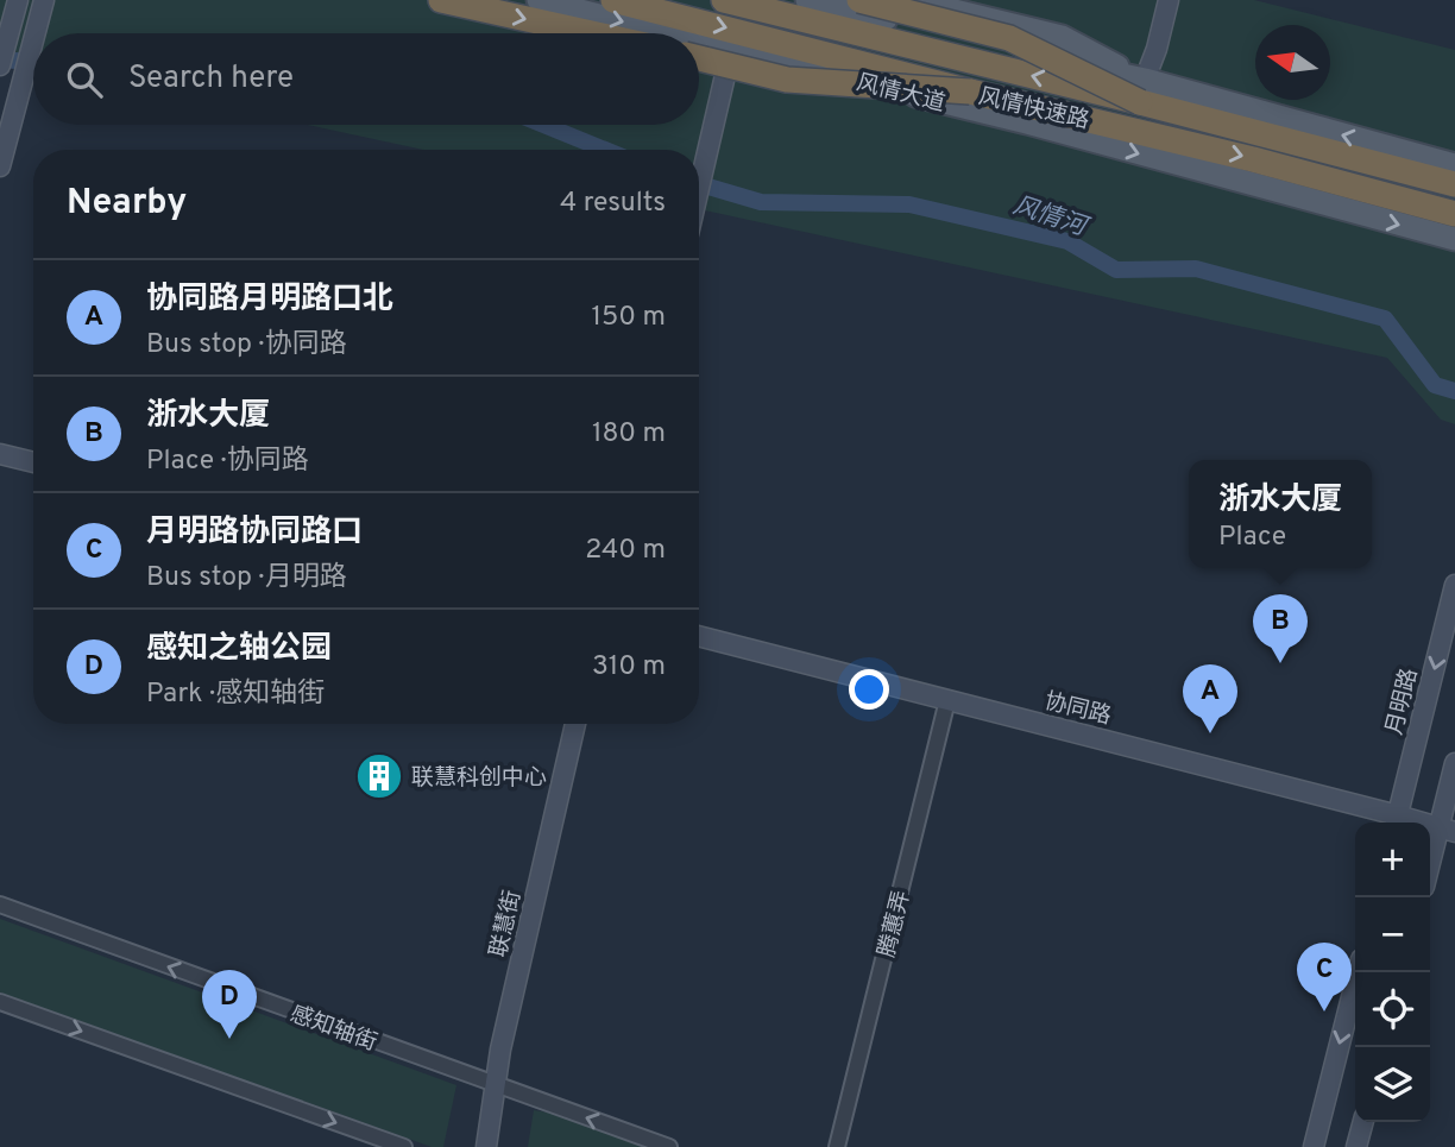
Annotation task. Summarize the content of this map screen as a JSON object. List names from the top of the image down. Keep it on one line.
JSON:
{"streets":{"highway":["风情快速路"],"main road":["风情大道"],"street":["月明路","协同路","联慧街","腾蕙弄","感知轴街"]},"crossings":[["月明路","协同路"],["协同路","腾蕙弄"],["联慧街","感知轴街"]],"one_way":["月明路"],"water":["风情河"],"places":{"building":["联慧科创中心"]},"north":"left","page":{"search":"Search here","heading":["Nearby","4 results"],"list":[{"mark":"A","name":"协同路月明路口北","note":"Bus stop · 协同路","value":"150 m"},{"mark":"B","name":"浙水大厦","note":"Place · 协同路","value":"180 m"},{"mark":"C","name":"月明路协同路口","note":"Bus stop · 月明路","value":"240 m"},{"mark":"D","name":"感知之轴公园","note":"Park · 感知轴街","value":"310 m"}],"popup":["浙水大厦","Place"],"pins":["B","A","C","D"],"map_buttons":["+","−"]}}
